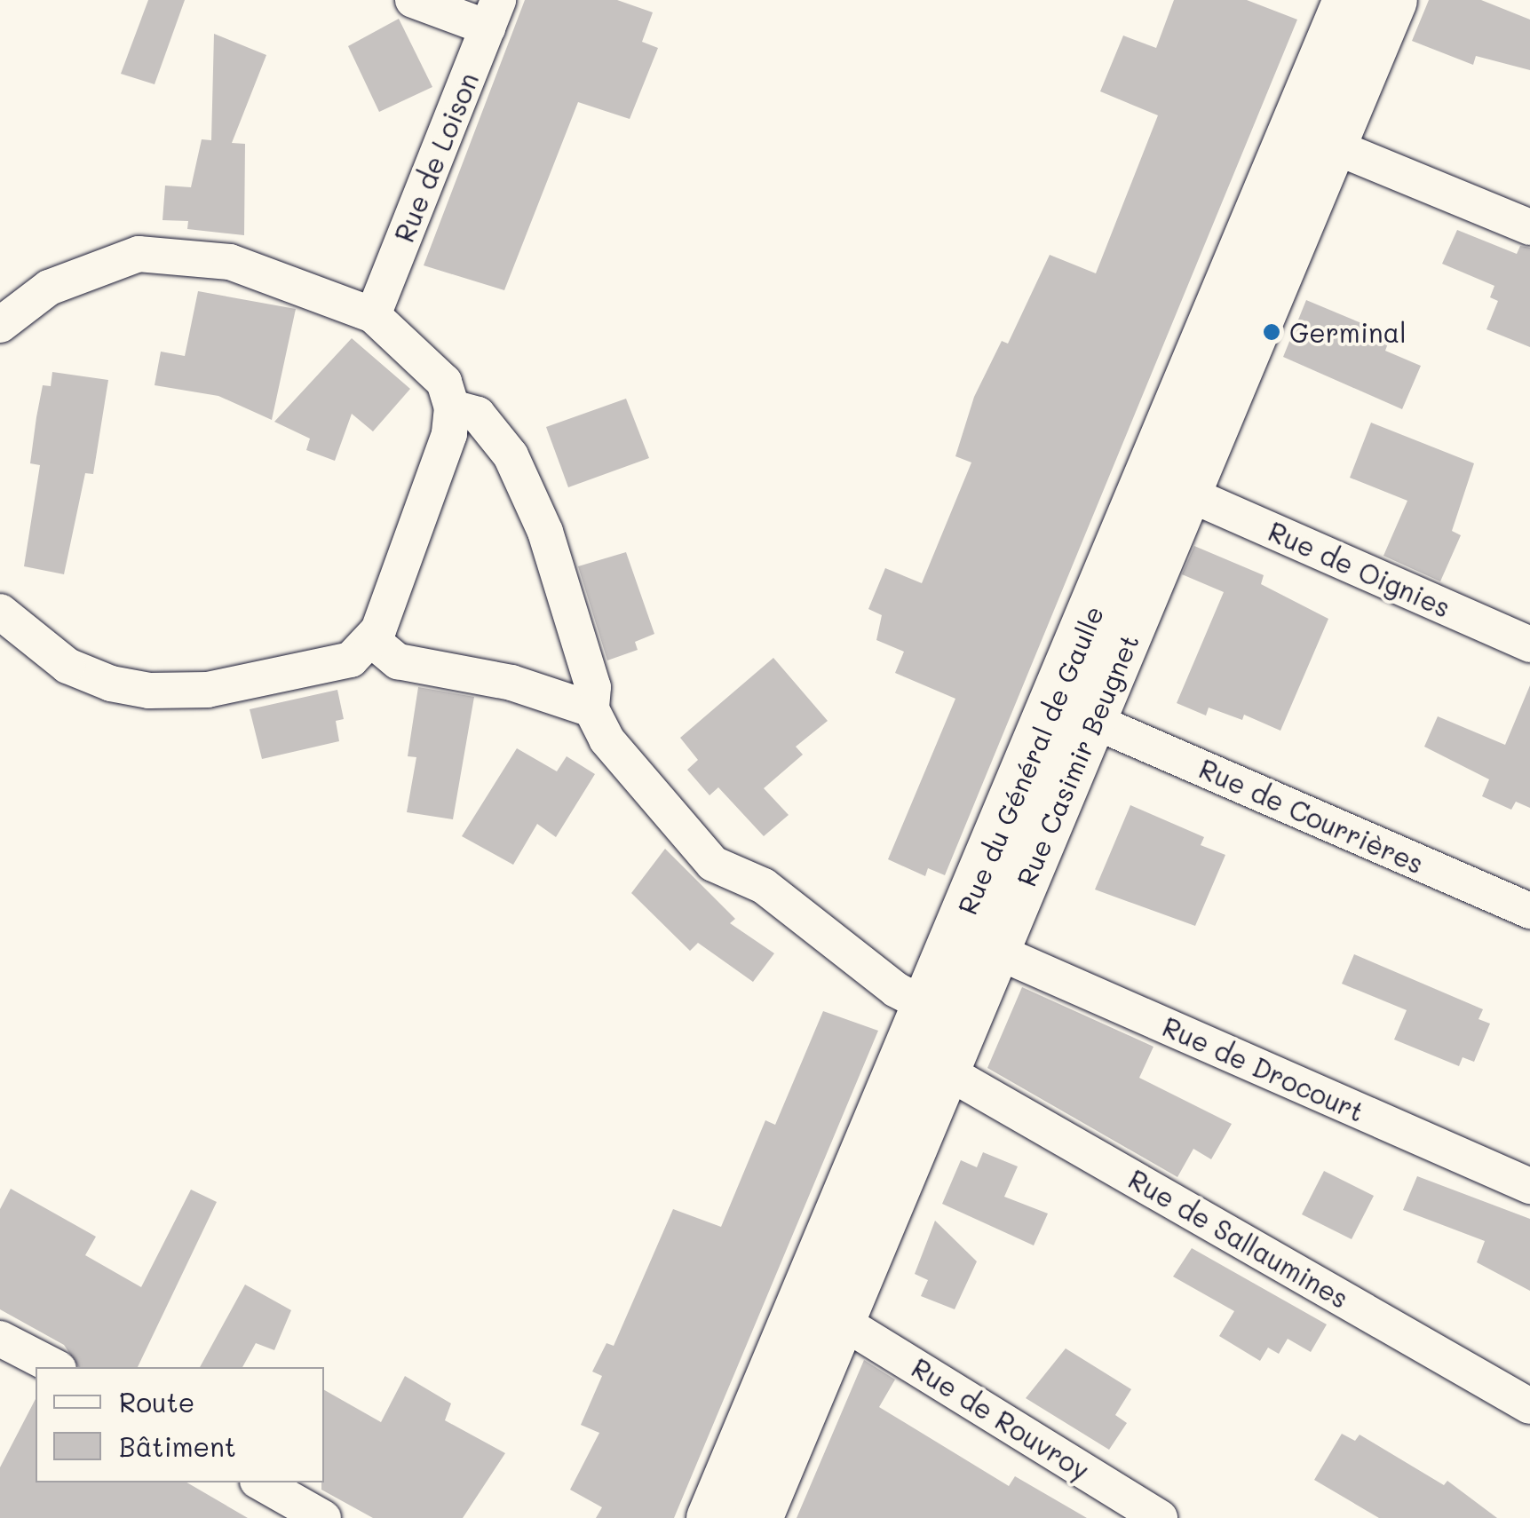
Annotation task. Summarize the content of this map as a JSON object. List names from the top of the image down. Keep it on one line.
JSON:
{"streets":{"main road":["Rue du Général de Gaulle","Rue Casimir Beugnet"],"street":["Rue de Loison","Rue de Oignies","Rue de Courrières","Rue de Drocourt","Rue de Sallaumines","Rue de Rouvroy"]},"crossings":[["Rue de Oignies","Rue Casimir Beugnet"],["Rue Casimir Beugnet","Rue de Courrières"],["Rue Casimir Beugnet","Rue de Drocourt"],["Rue Casimir Beugnet","Rue de Sallaumines"],["Rue Casimir Beugnet","Rue de Rouvroy"]],"places":["Germinal"],"legend":["Route","Bâtiment"]}
